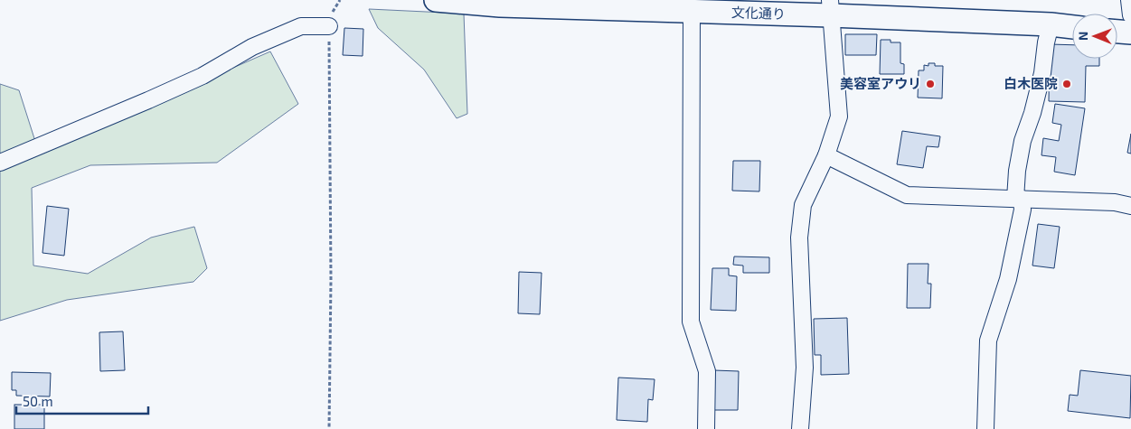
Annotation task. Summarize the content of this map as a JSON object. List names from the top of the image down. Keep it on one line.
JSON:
{"streets":{"street":["文化通り"]},"places":["美容室アウリ","白木医院"],"scale_bar":"50 m","north":"left"}
